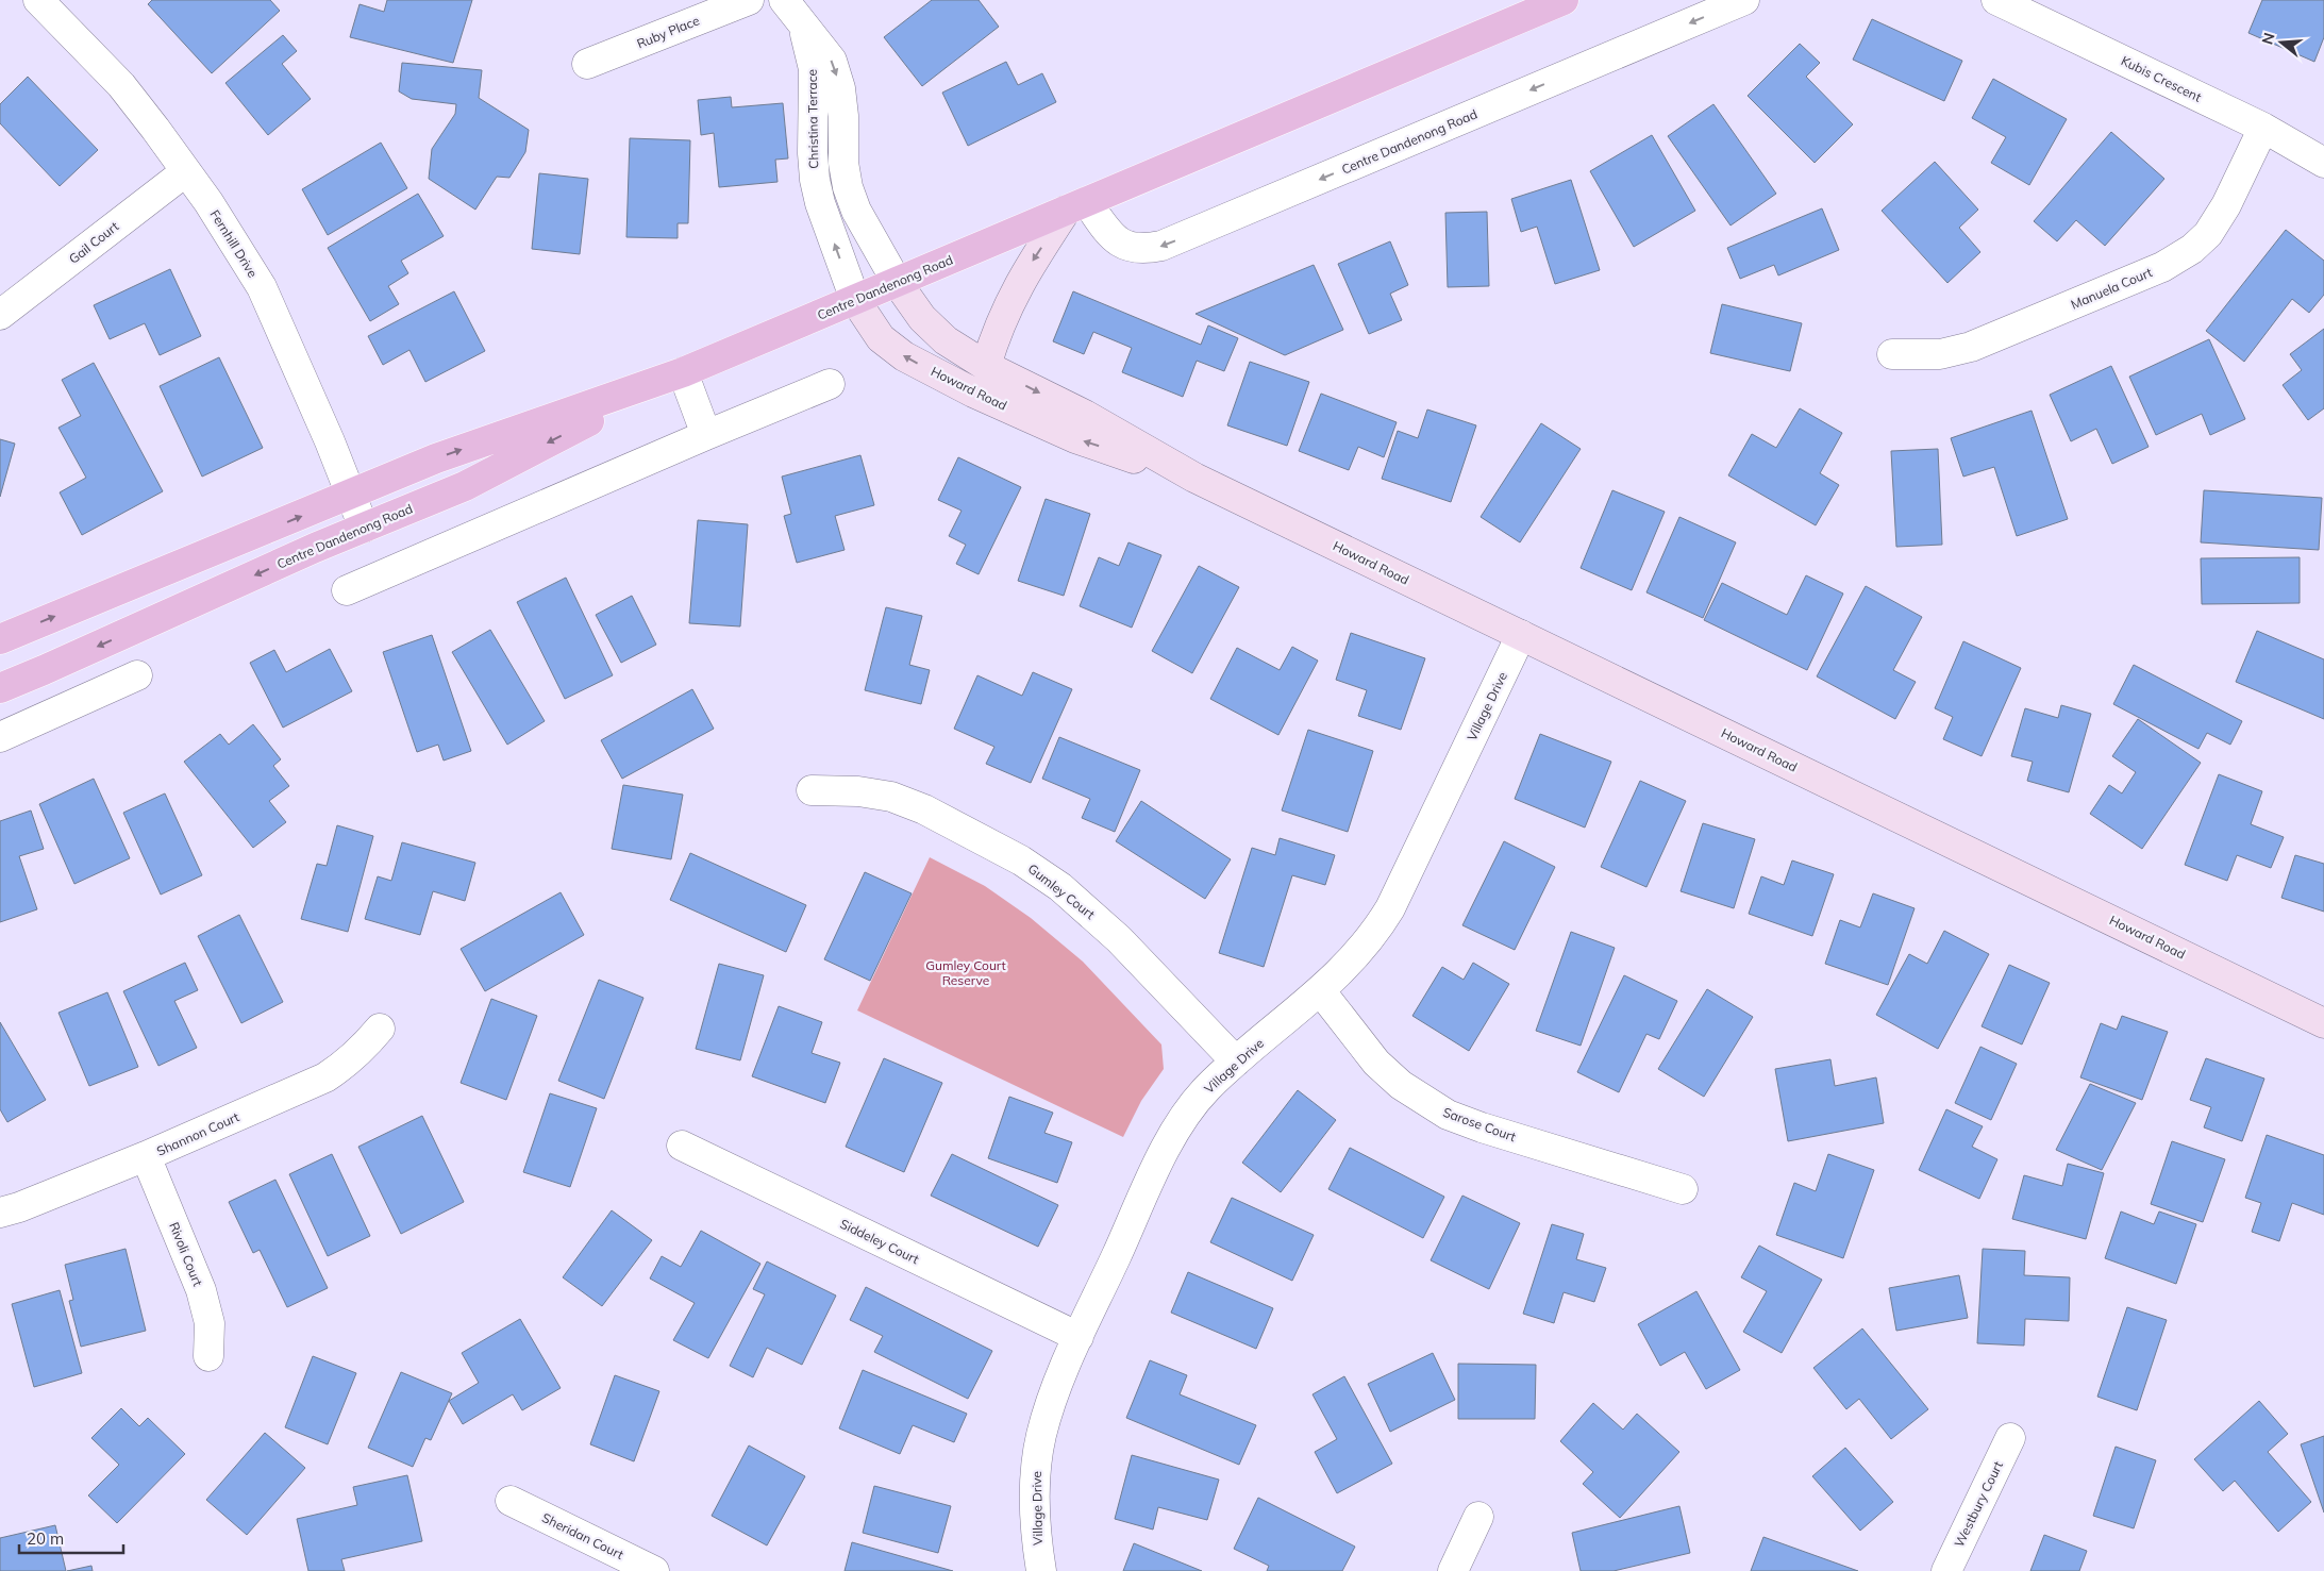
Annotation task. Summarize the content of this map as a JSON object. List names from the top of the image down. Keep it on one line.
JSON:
{"streets":{"main road":["Centre Dandenong Road","Howard Road"],"street":["Ruby Place","Kubis Crescent","Christina Terrace","Gail Court","Fernhill Drive","Manuela Court","Village Drive","Gumley Court","Sarose Court","Shannon Court","Siddeley Court","Rivoli Court","Westbury Court","Sheridan Court"]},"crossings":[["Kubis Crescent","Manuela Court"],["Christina Terrace","Centre Dandenong Road"],["Christina Terrace","Howard Road"],["Centre Dandenong Road","Fernhill Drive"],["Centre Dandenong Road","Howard Road"],["Gail Court","Fernhill Drive"],["Howard Road","Village Drive"],["Village Drive","Gumley Court"],["Village Drive","Sarose Court"],["Village Drive","Siddeley Court"],["Shannon Court","Rivoli Court"]],"parks":["Gumley Court Reserve"],"scale_bar":"20 m","north":"left"}
